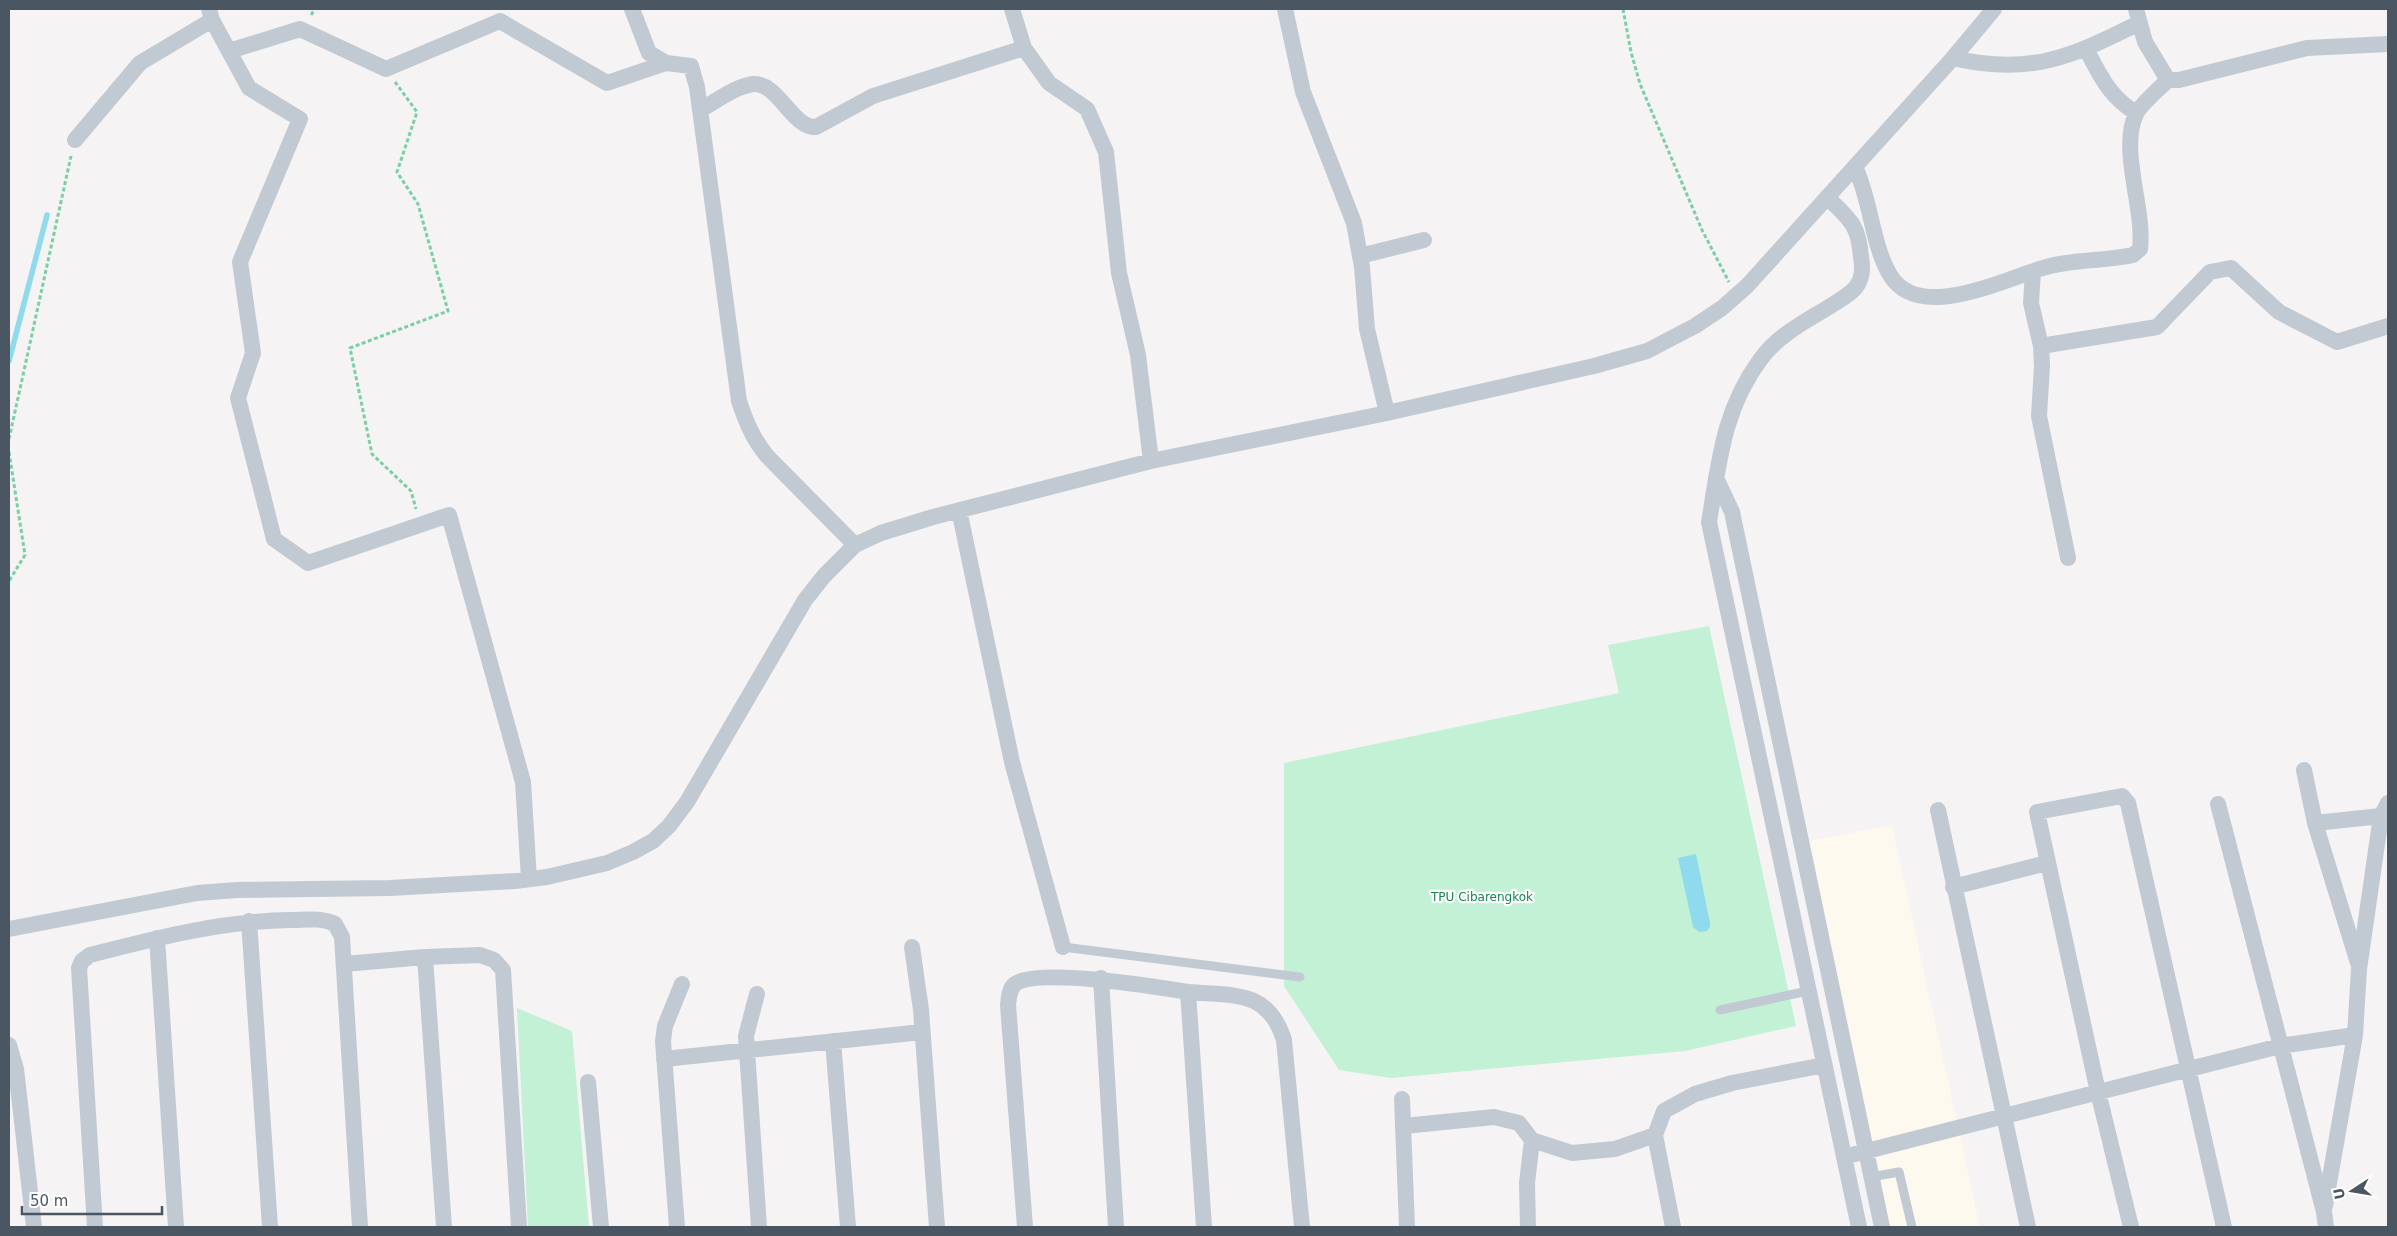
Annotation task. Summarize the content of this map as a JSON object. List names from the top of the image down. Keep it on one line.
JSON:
{"parks":["TPU Cibarengkok"],"scale_bar":"50 m","north":"left"}
